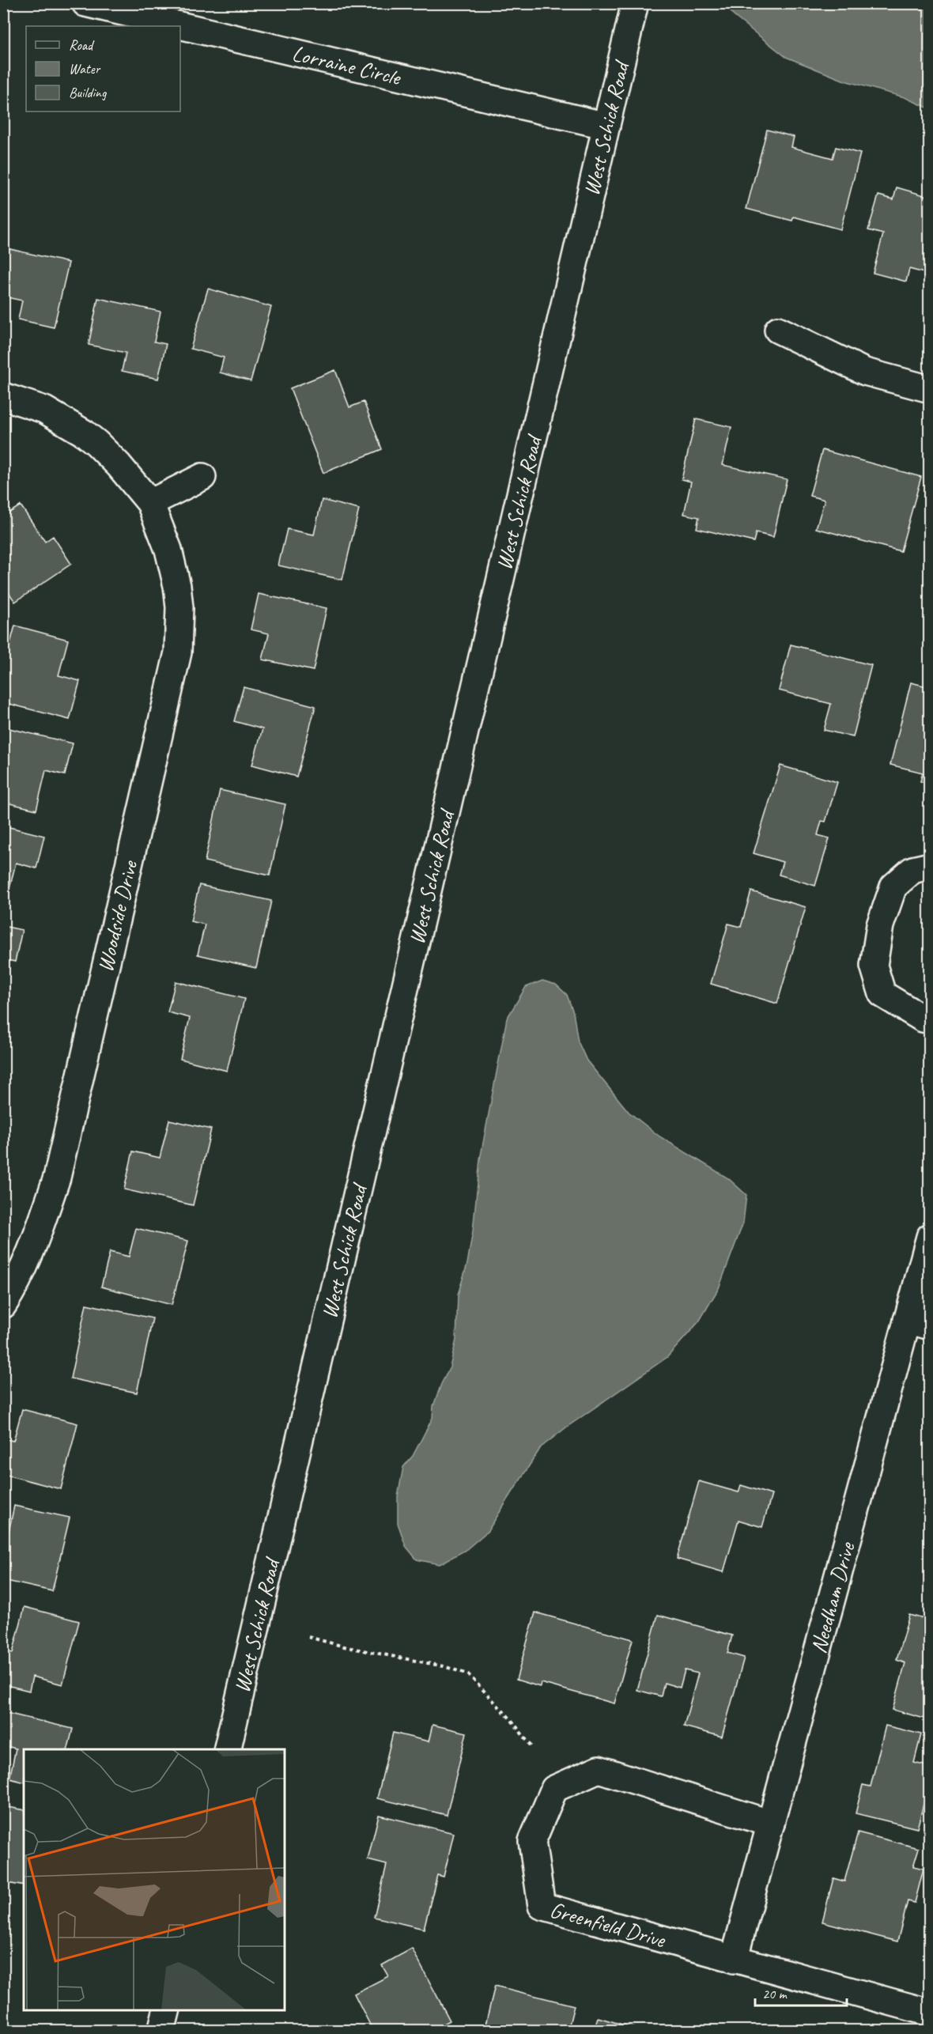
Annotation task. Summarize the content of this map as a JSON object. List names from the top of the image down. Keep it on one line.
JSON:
{"streets":{"street":["Lorraine Circle","West Schick Road","Woodside Drive","Needham Drive","Greenfield Drive"]},"crossings":[["Lorraine Circle","West Schick Road"],["Needham Drive","Greenfield Drive"]],"legend":["Road","Water","Building"],"scale_bar":"20 m"}
